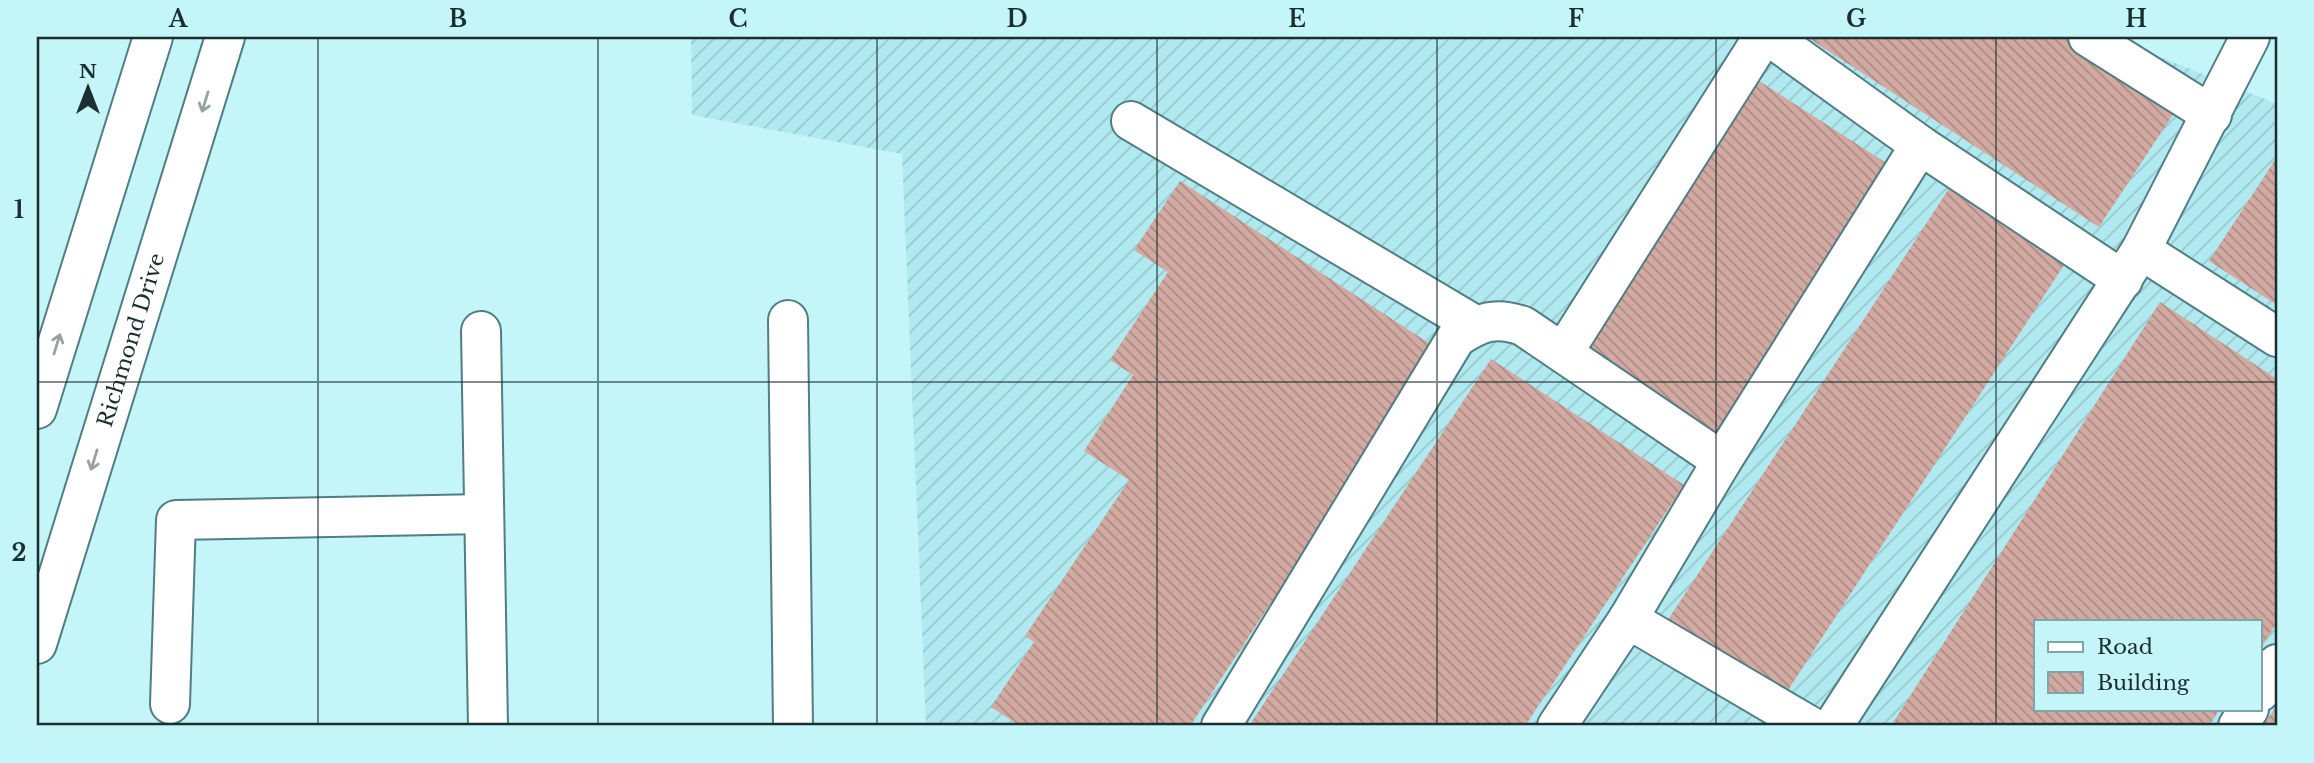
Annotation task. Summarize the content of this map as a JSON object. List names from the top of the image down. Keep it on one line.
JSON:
{"streets":{"street":["Richmond Drive"]},"legend":["Road","Building"],"north":"top","grid":{"columns":["A","B","C","D","E","F","G","H"],"rows":["1","2"]}}
